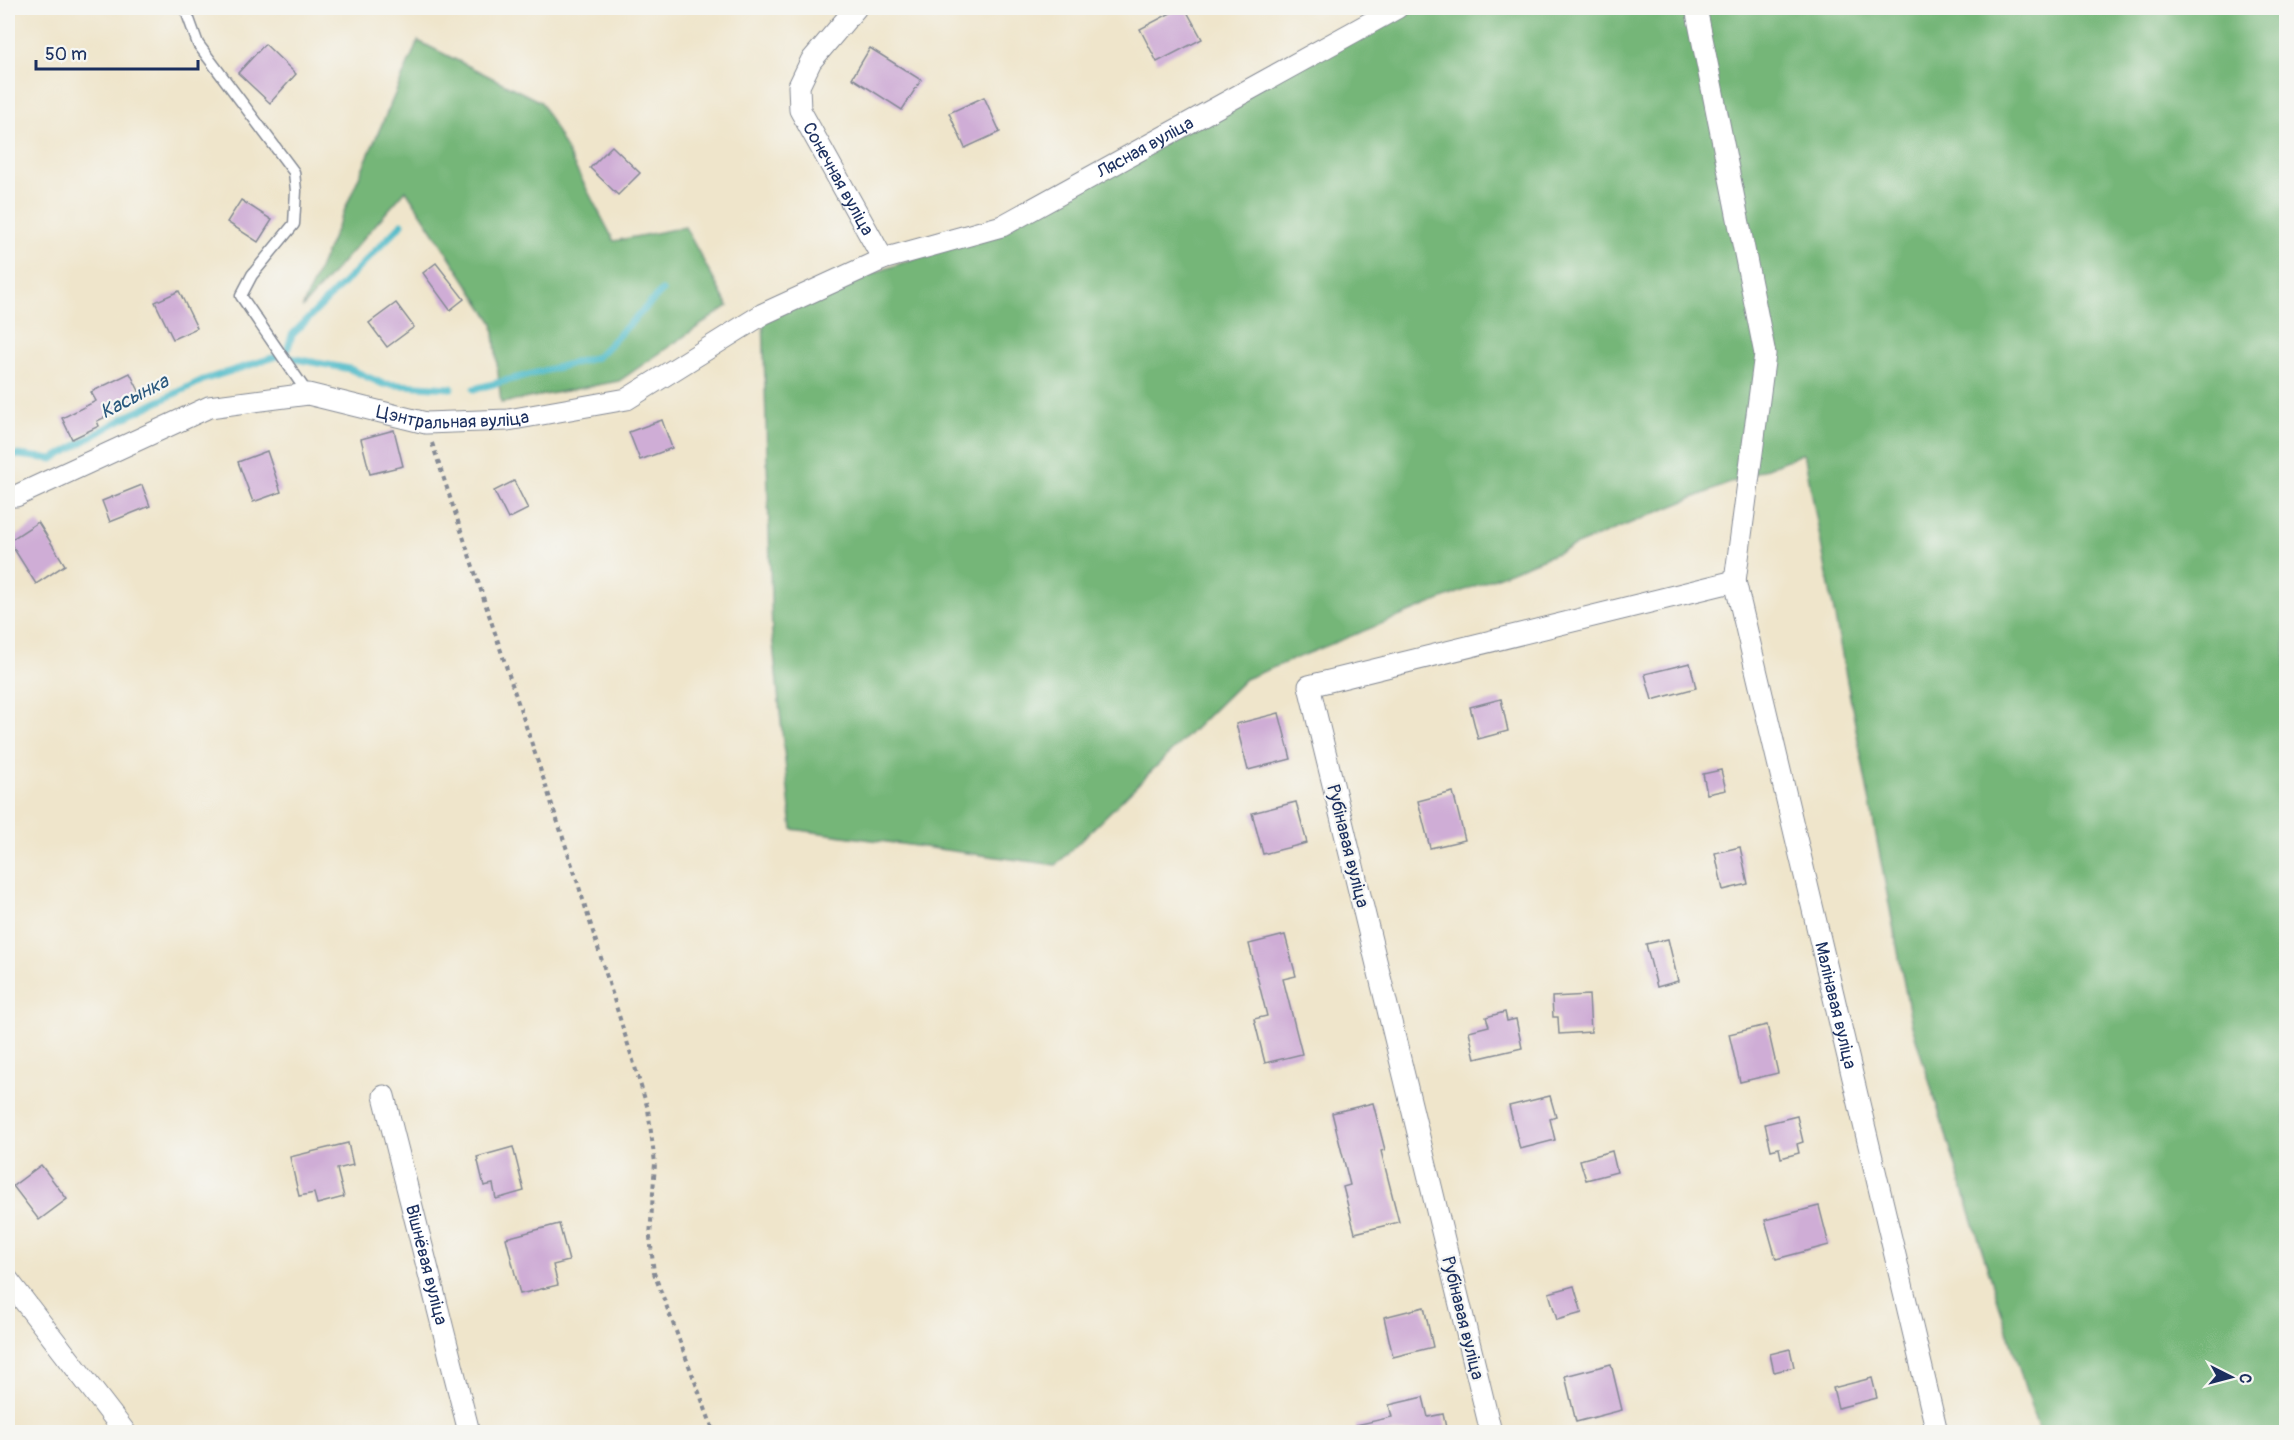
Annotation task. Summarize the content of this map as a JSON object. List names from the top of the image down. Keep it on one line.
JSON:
{"streets":{"street":["Лясная вуліца","Сонечная вуліца","Цэнтральная вуліца","Рубінавая вуліца","Малінавая вуліца","Вішнёвая вуліца"]},"crossings":[["Лясная вуліца","Сонечная вуліца"],["Лясная вуліца","Цэнтральная вуліца"],["Сонечная вуліца","Цэнтральная вуліца"],["Рубінавая вуліца","Малінавая вуліца"]],"water":["Касынка"],"scale_bar":"50 m","north":"right"}
